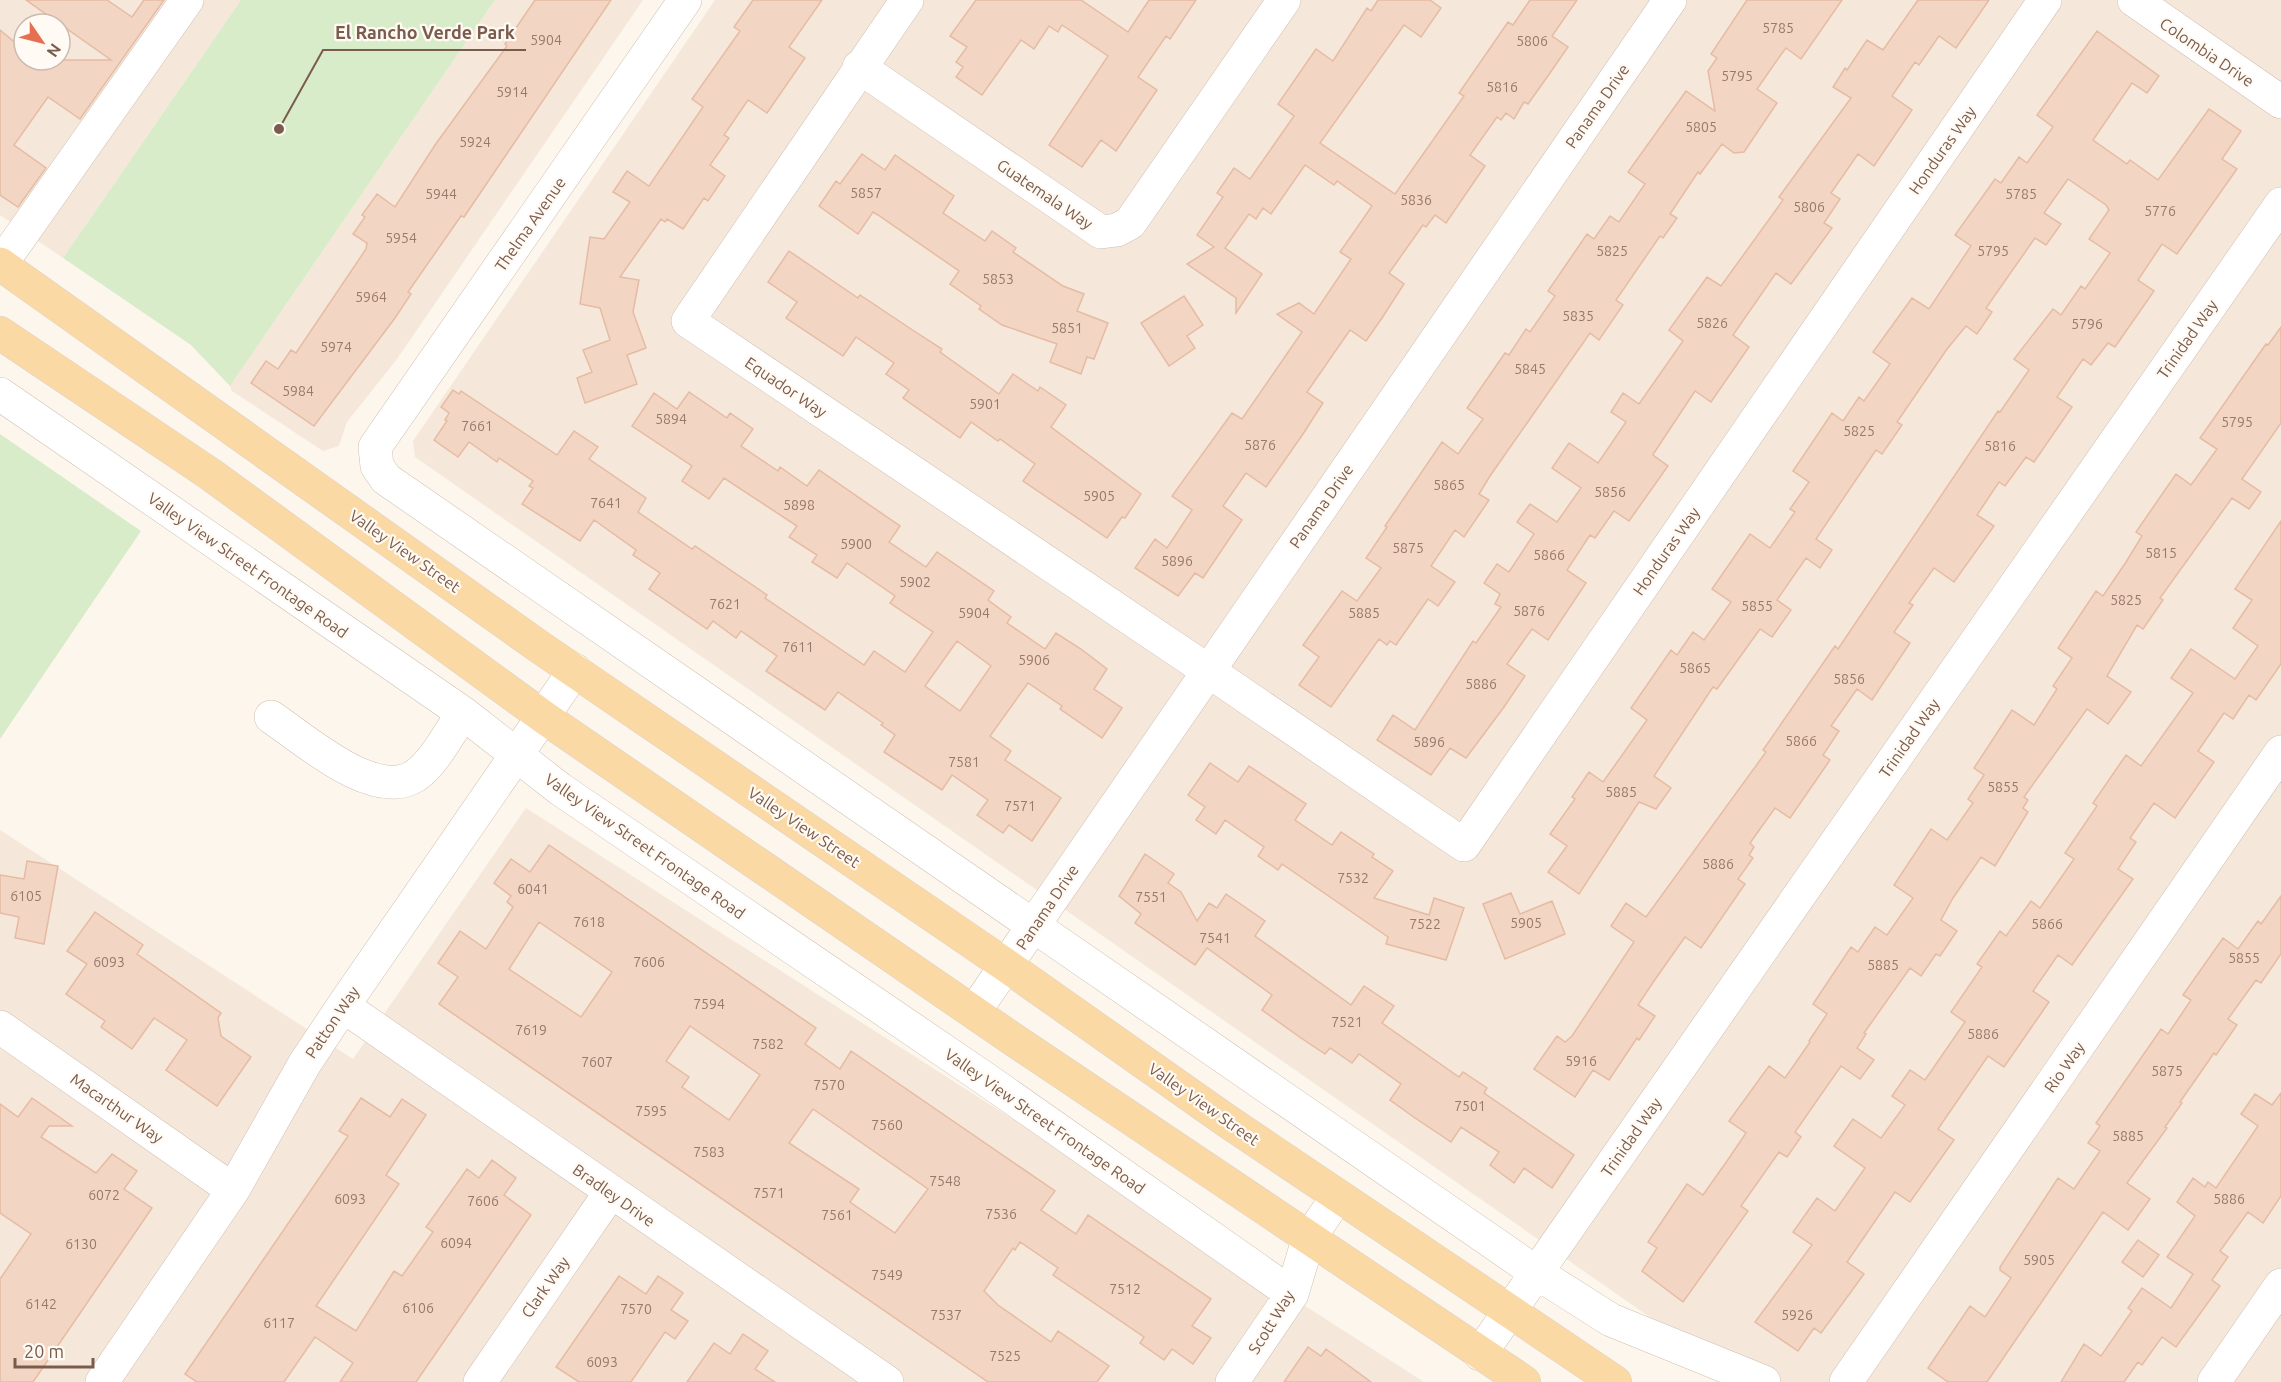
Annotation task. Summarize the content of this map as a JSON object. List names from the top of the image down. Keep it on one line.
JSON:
{"streets":{"main road":["Valley View Street"],"street":["Colombia Drive","Panama Drive","Honduras Way","Guatemala Way","Thelma Avenue","Trinidad Way","Equador Way","Valley View Street Frontage Road","Patton Way","Rio Way","Macarthur Way","Bradley Drive","Clark Way","Scott Way"]},"crossings":[["Panama Drive","Honduras Way"],["Panama Drive","Thelma Avenue"],["Panama Drive","Equador Way"],["Panama Drive","Valley View Street"],["Honduras Way","Equador Way"],["Guatemala Way","Equador Way"],["Trinidad Way","Valley View Street"],["Valley View Street","Patton Way"],["Valley View Street","Scott Way"],["Valley View Street Frontage Road","Patton Way"],["Valley View Street Frontage Road","Scott Way"],["Patton Way","Macarthur Way"],["Patton Way","Bradley Drive"],["Bradley Drive","Clark Way"]],"places":["El Rancho Verde Park"],"house_numbers":["5785","5904","5806","5795","5816","5914","5805","5924","5857","5944","5785","5836","5806","5776","5954","5825","5795","5853","5964","5835","5826","5796","5851","5974","5845","5984","5901","5894","5795","7661","5825","5876","5816","5865","5856","5905","7641","5898","5900","5875","5815","5866","5896","5902","5825","7621","5855","5876","5904","5885","7611","5906","5865","5856","5886","5866","5896","7581","5855","5885","7571","5886","7532","6041","6105","7551","7618","5905","7522","5866","7541","5855","6093","7606","5885","7594","7521","7619","5886","7582","5916","7607","5875","7570","7501","7595","7560","5885","7583","7548","7571","6072","6093","5886","7606","7536","7561","6094","6130","5905","7549","7512","6142","6106","7570","7537","5926","6117","7525","6093"],"scale_bar":"20 m","north":"bottom right"}
